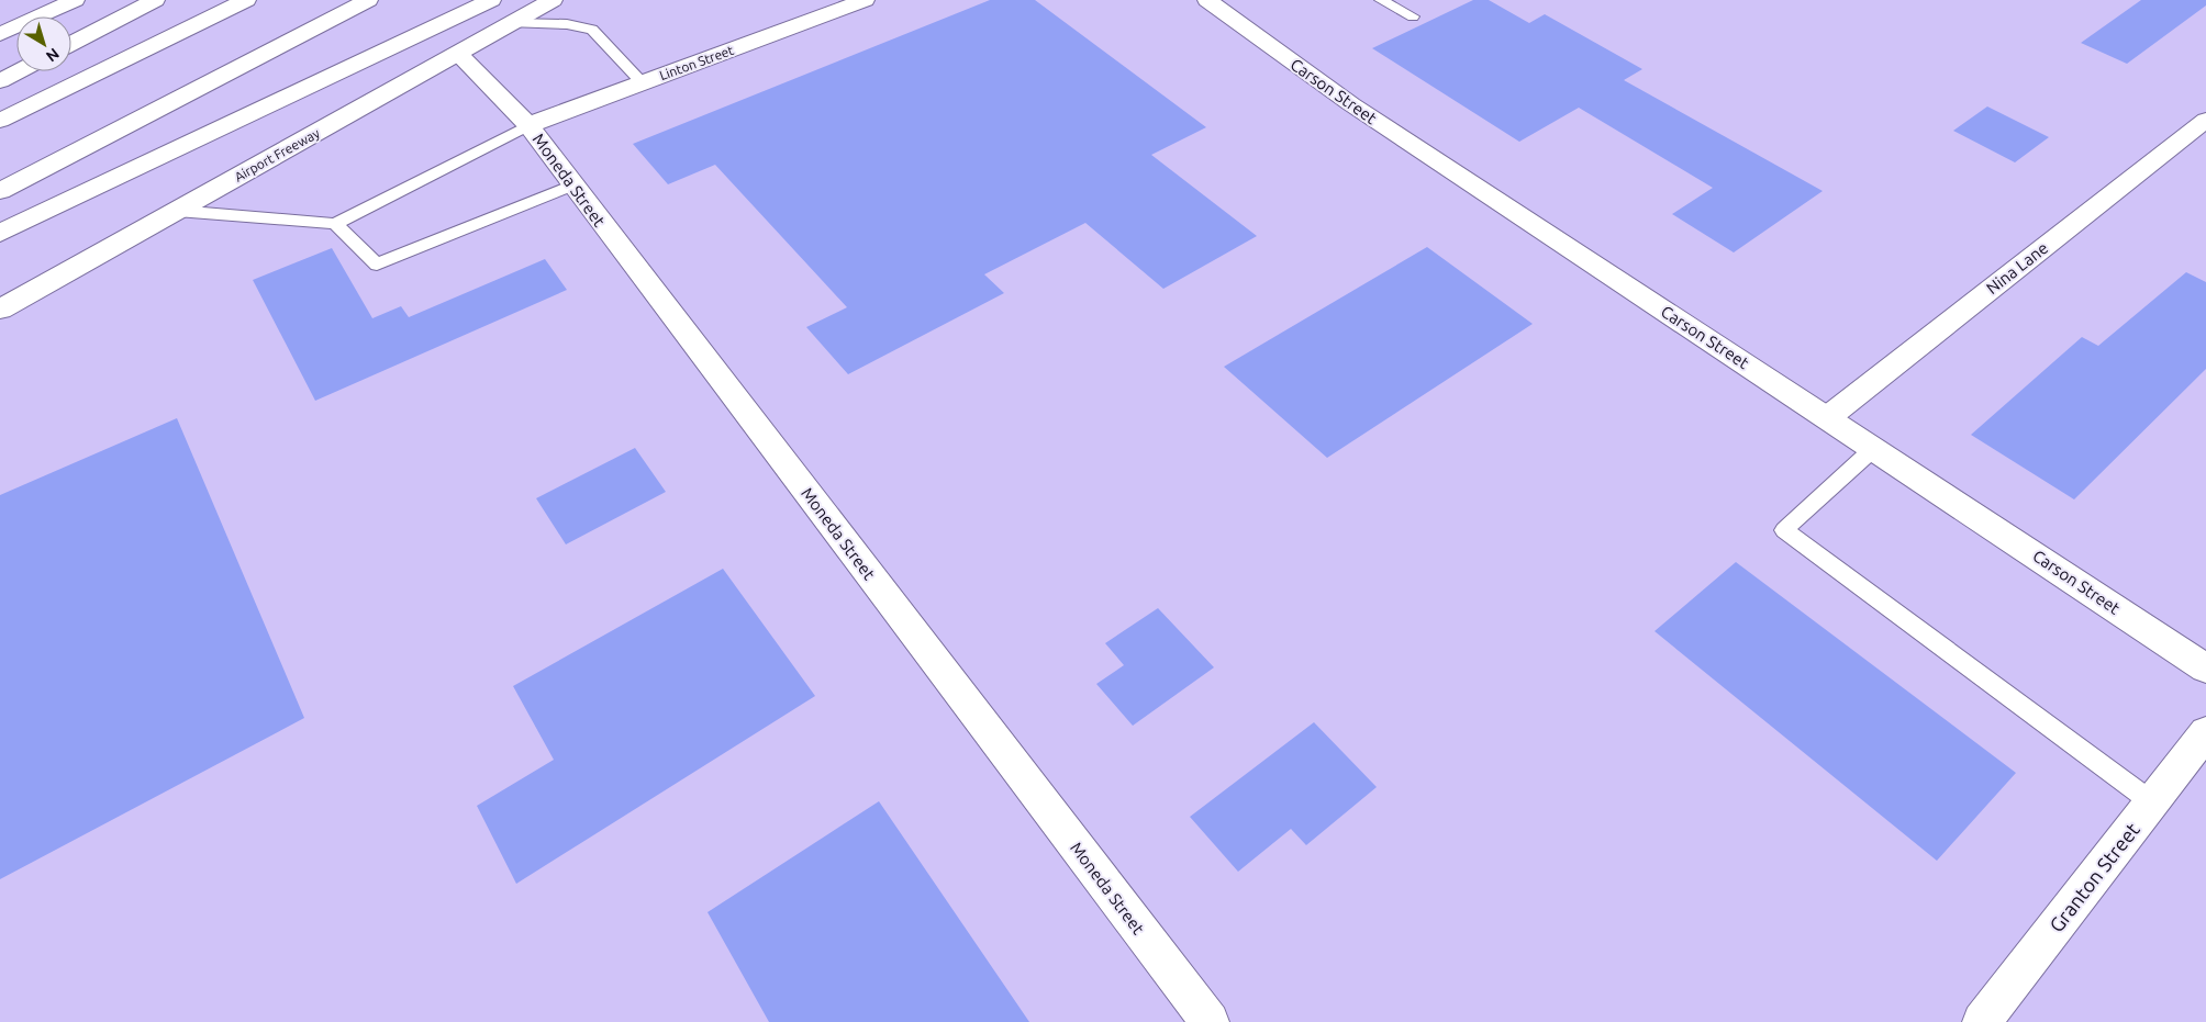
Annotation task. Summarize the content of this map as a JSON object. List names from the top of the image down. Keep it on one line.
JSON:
{"streets":{"main road":["Linton Street","Carson Street","Airport Freeway","Moneda Street","Nina Lane","Granton Street"]},"crossings":[["Linton Street","Moneda Street"],["Carson Street","Nina Lane"],["Airport Freeway","Moneda Street"]],"north":"bottom right"}
